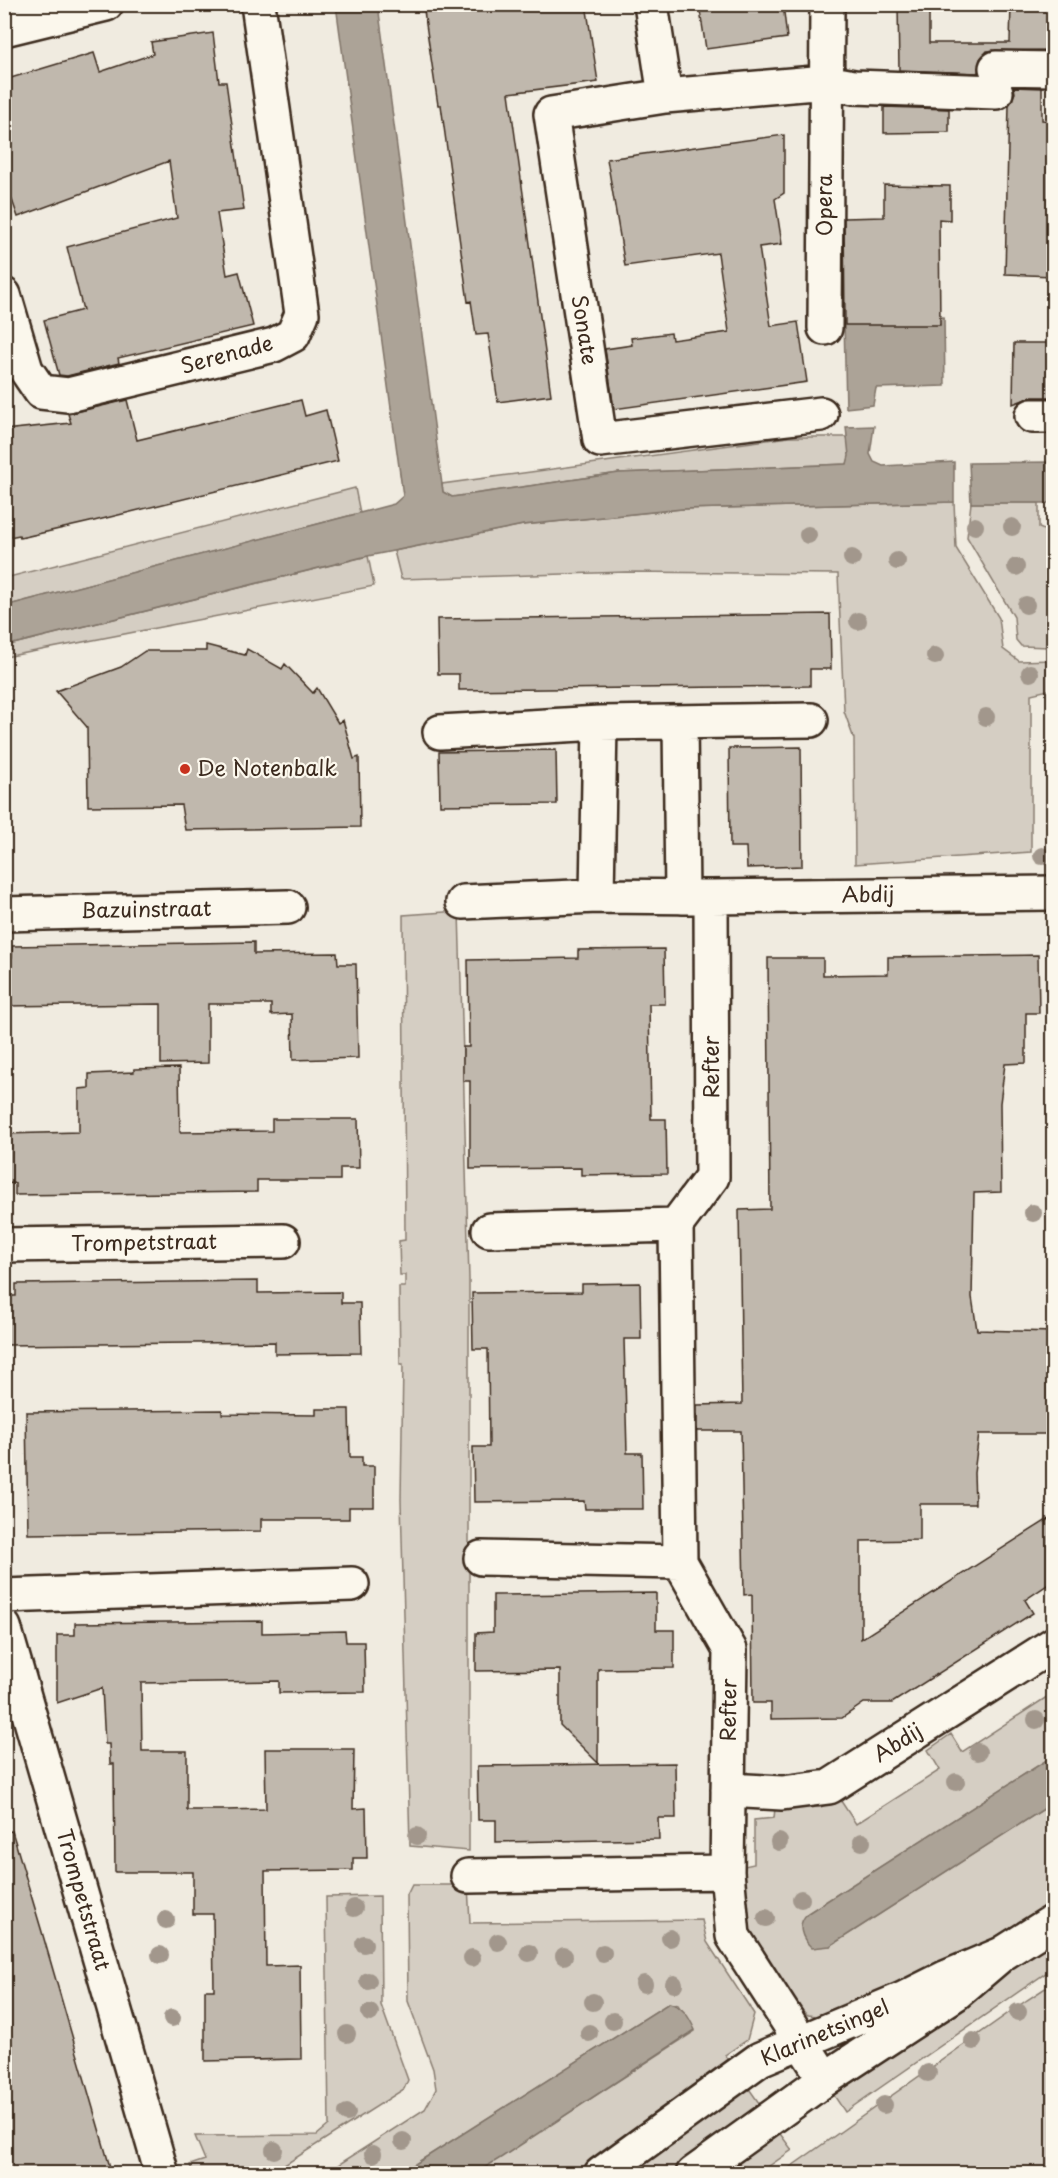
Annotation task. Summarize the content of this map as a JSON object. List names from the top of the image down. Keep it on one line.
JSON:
{"streets":{"street":["Opera","Sonate","Serenade","Abdij","Bazuinstraat","Refter","Trompetstraat","Klarinetsingel"]},"crossings":[["Opera","Sonate"],["Abdij","Refter"],["Refter","Klarinetsingel"]],"places":["De Notenbalk"]}
